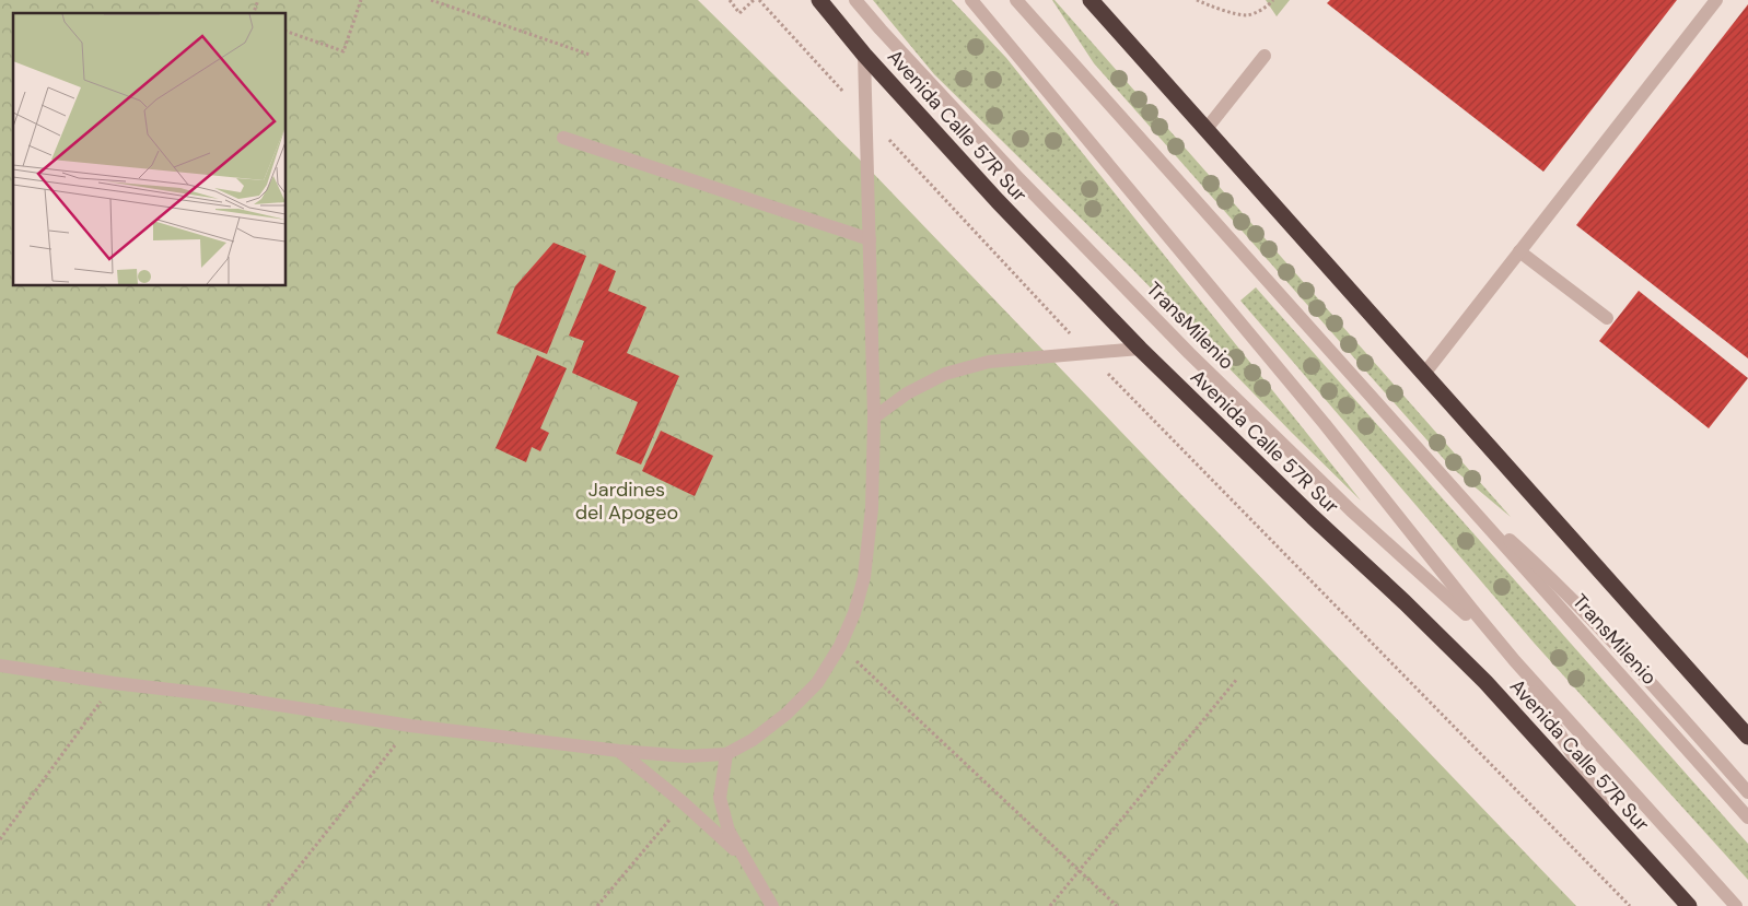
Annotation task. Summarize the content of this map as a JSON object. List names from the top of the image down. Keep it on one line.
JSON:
{"streets":{"highway":["Avenida Calle 57R Sur"],"lane":["TransMilenio"]},"crossings":[["Avenida Calle 57R Sur","TransMilenio"]],"parks":["Jardines del Apogeo"]}
